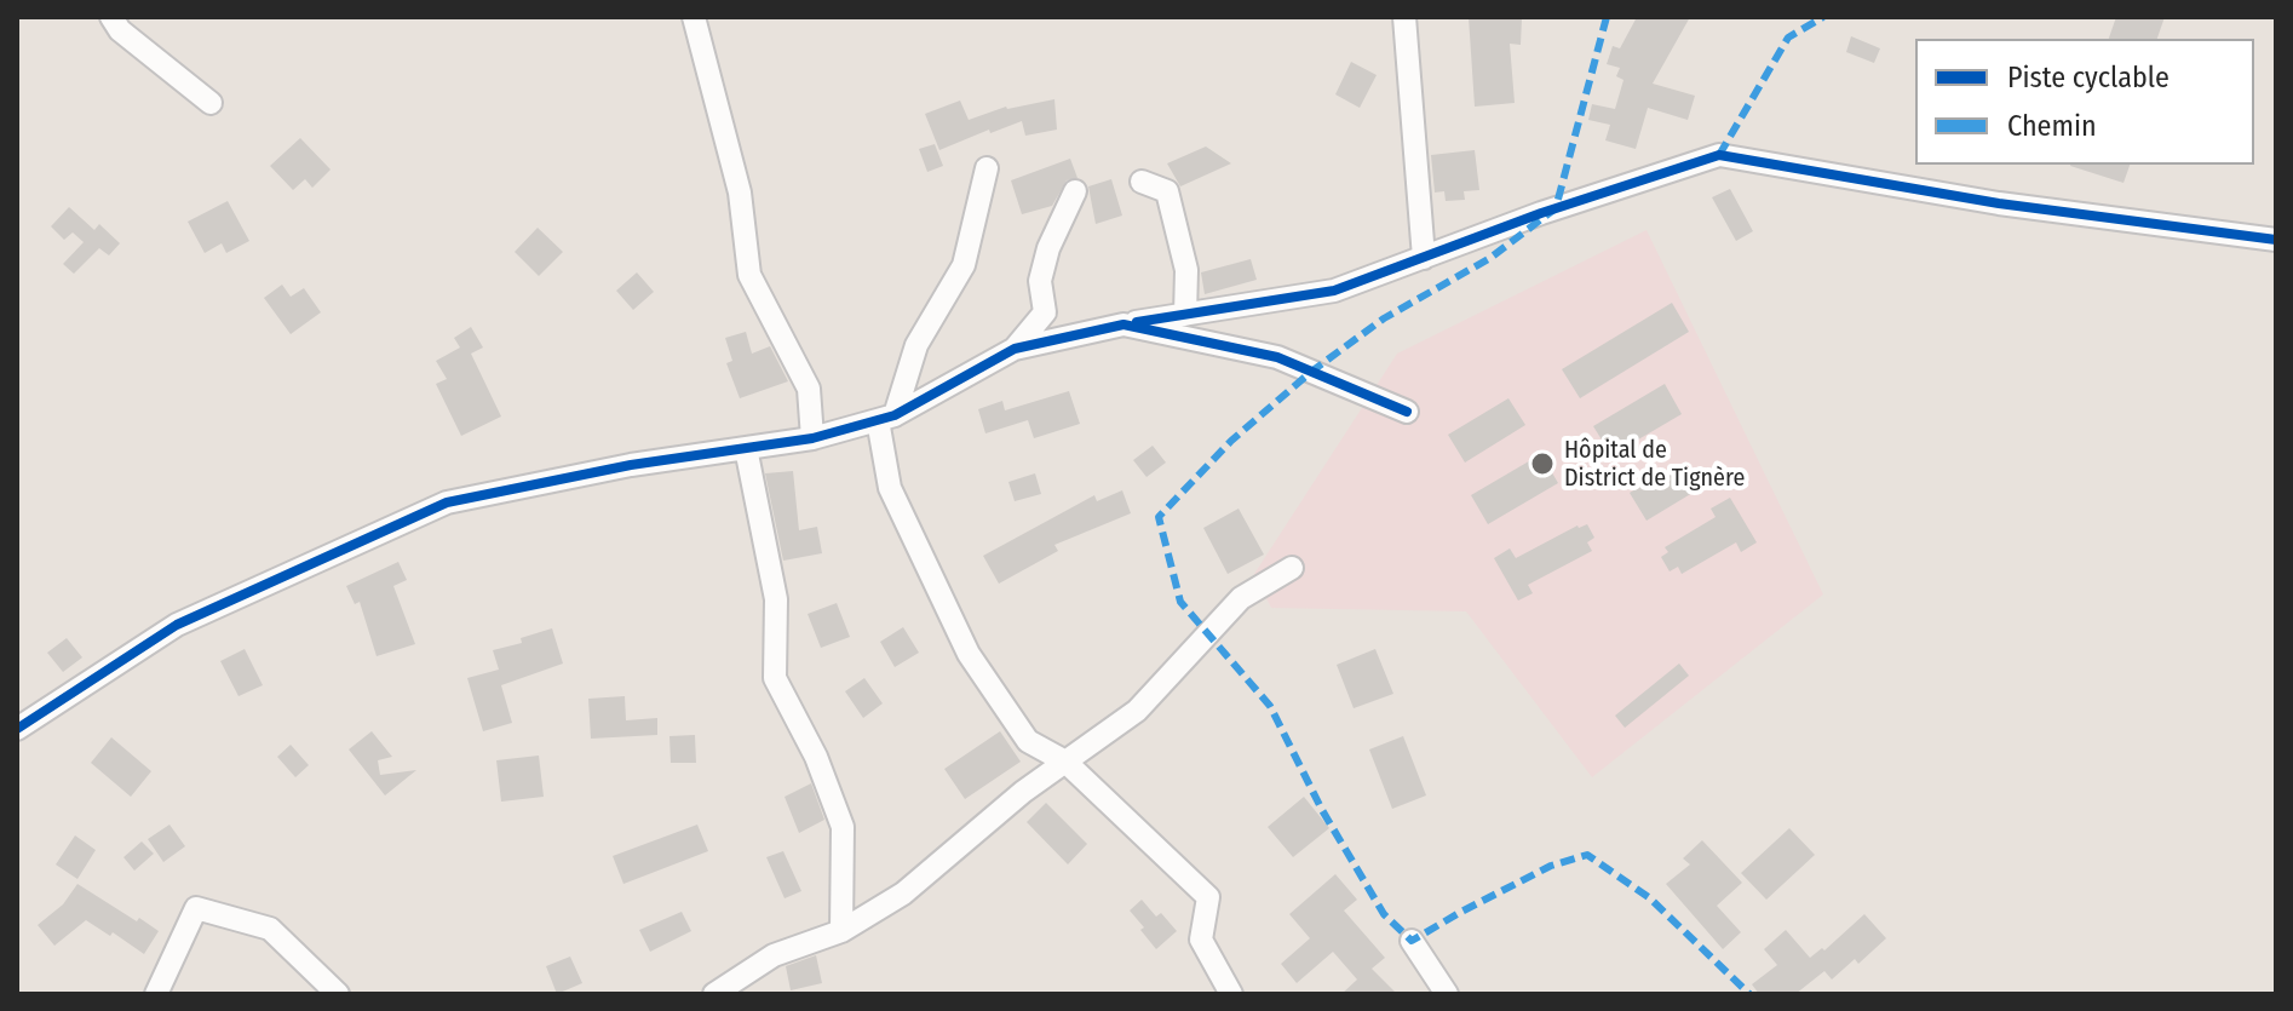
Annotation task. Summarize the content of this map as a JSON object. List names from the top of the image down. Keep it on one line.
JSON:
{"places":["Hôpital de District de Tignère"],"legend":["Piste cyclable","Chemin"]}
